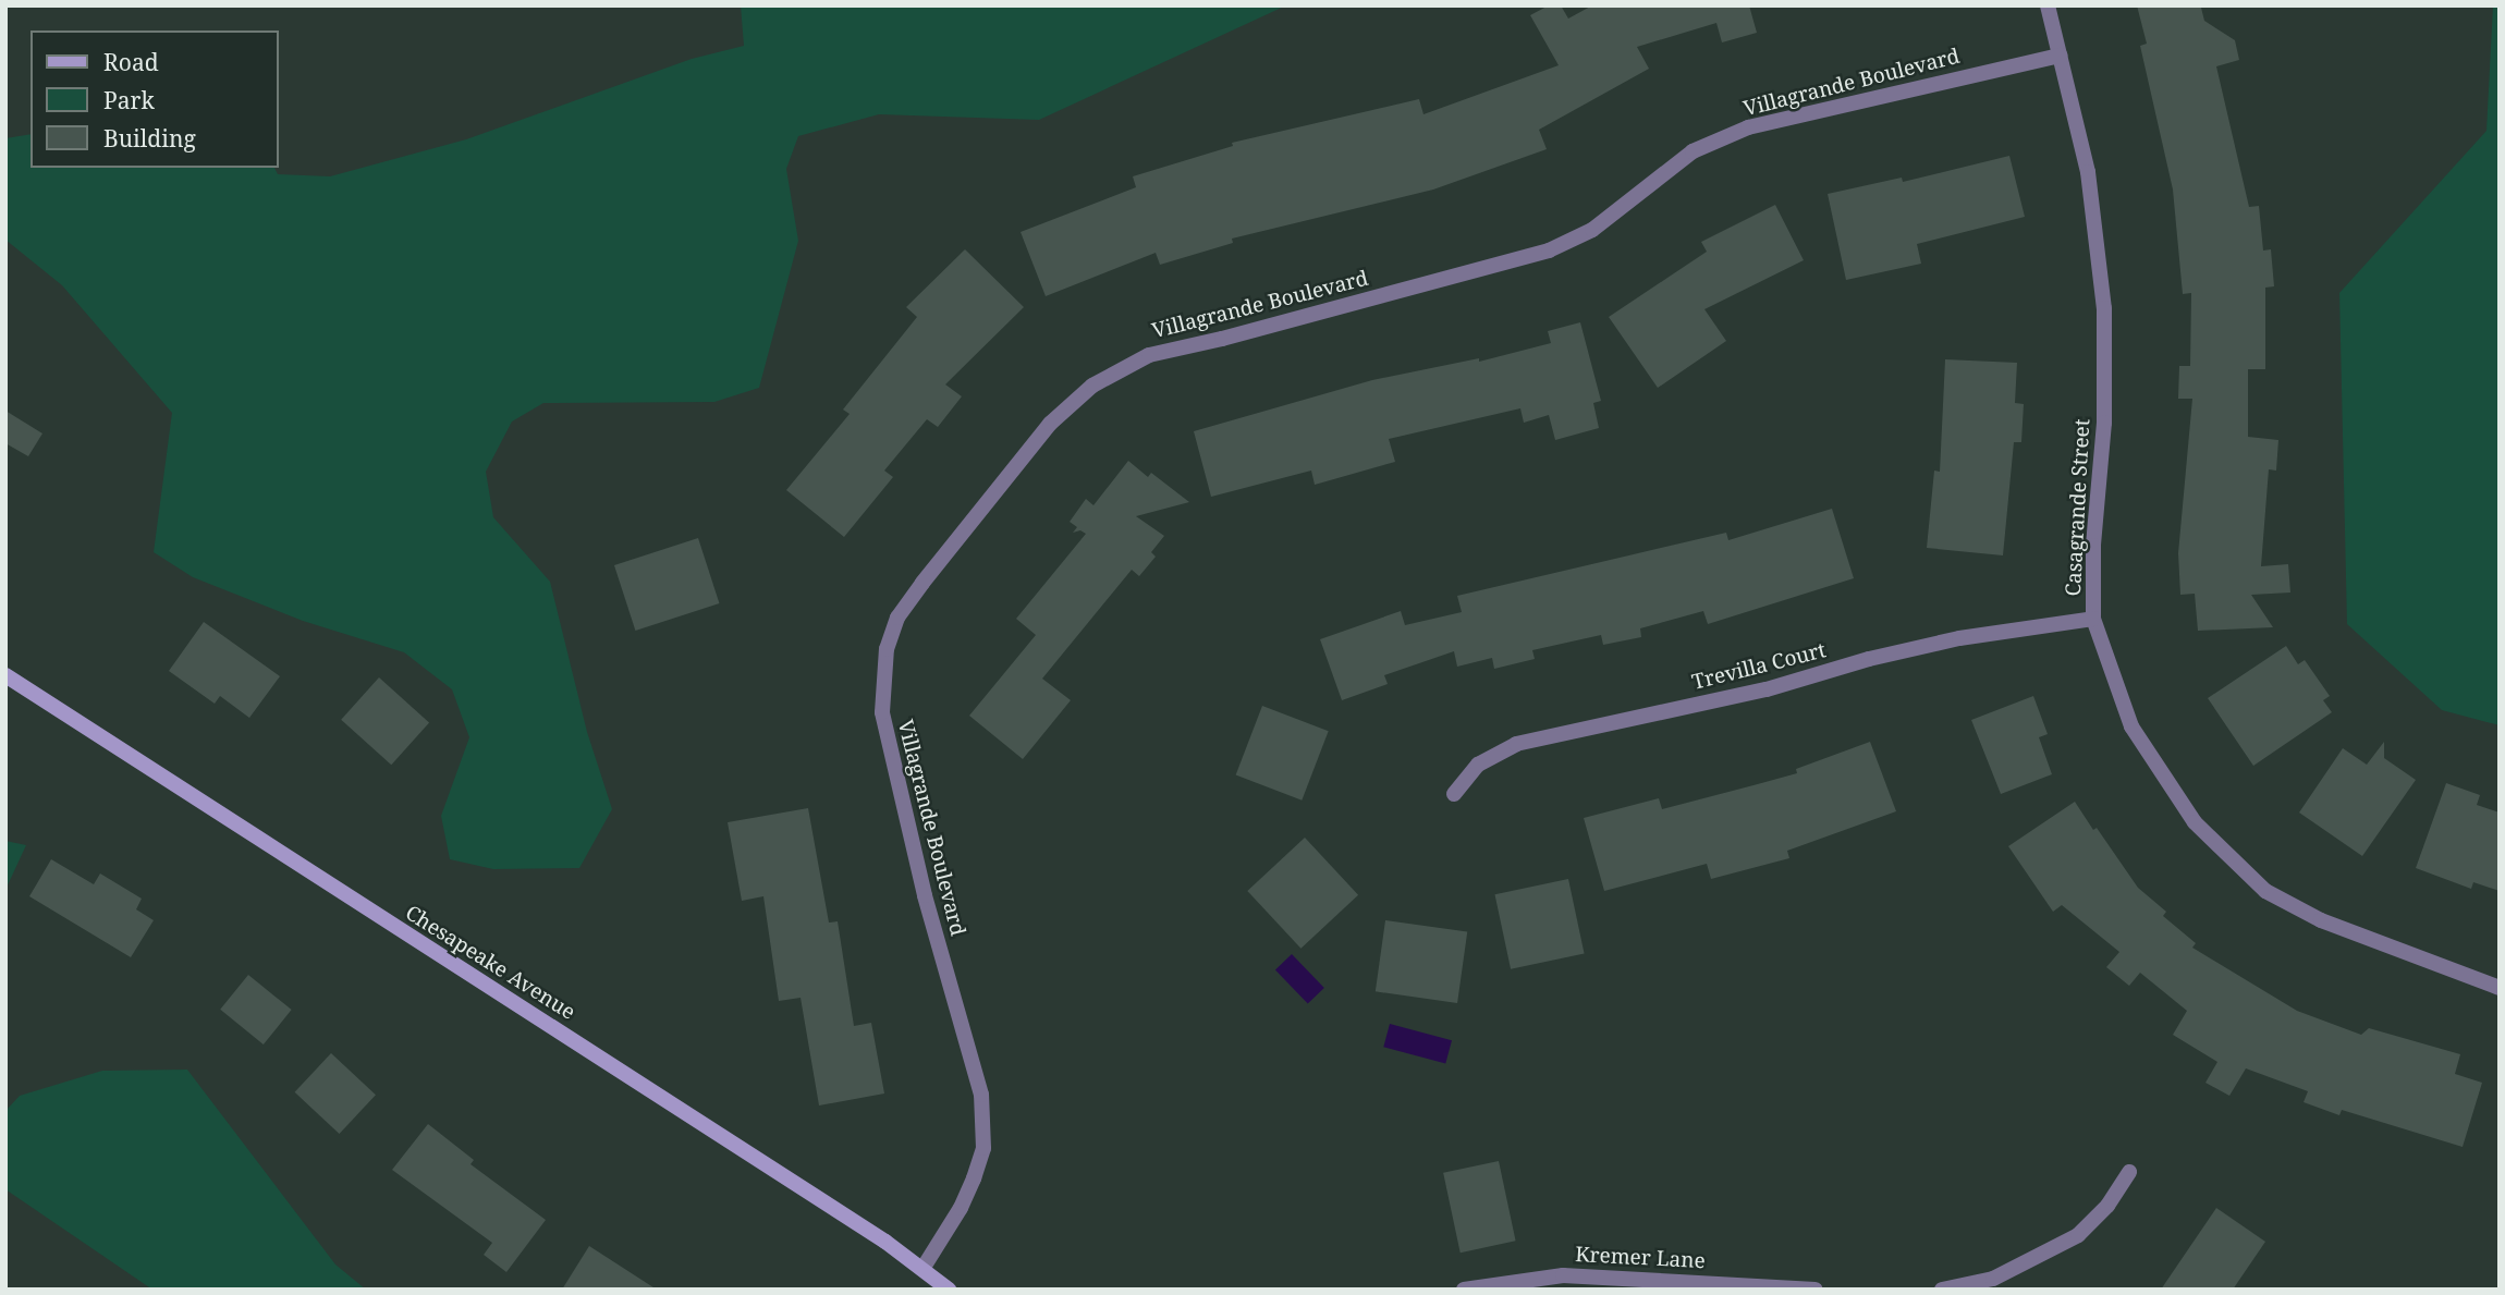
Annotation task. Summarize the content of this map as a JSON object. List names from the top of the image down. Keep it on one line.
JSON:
{"streets":{"street":["Villagrande Boulevard","Casagrande Street","Trevilla Court","Chesapeake Avenue","Kremer Lane"]},"crossings":[["Villagrande Boulevard","Casagrande Street"],["Villagrande Boulevard","Chesapeake Avenue"],["Casagrande Street","Trevilla Court"]],"legend":["Road","Park","Building"]}
